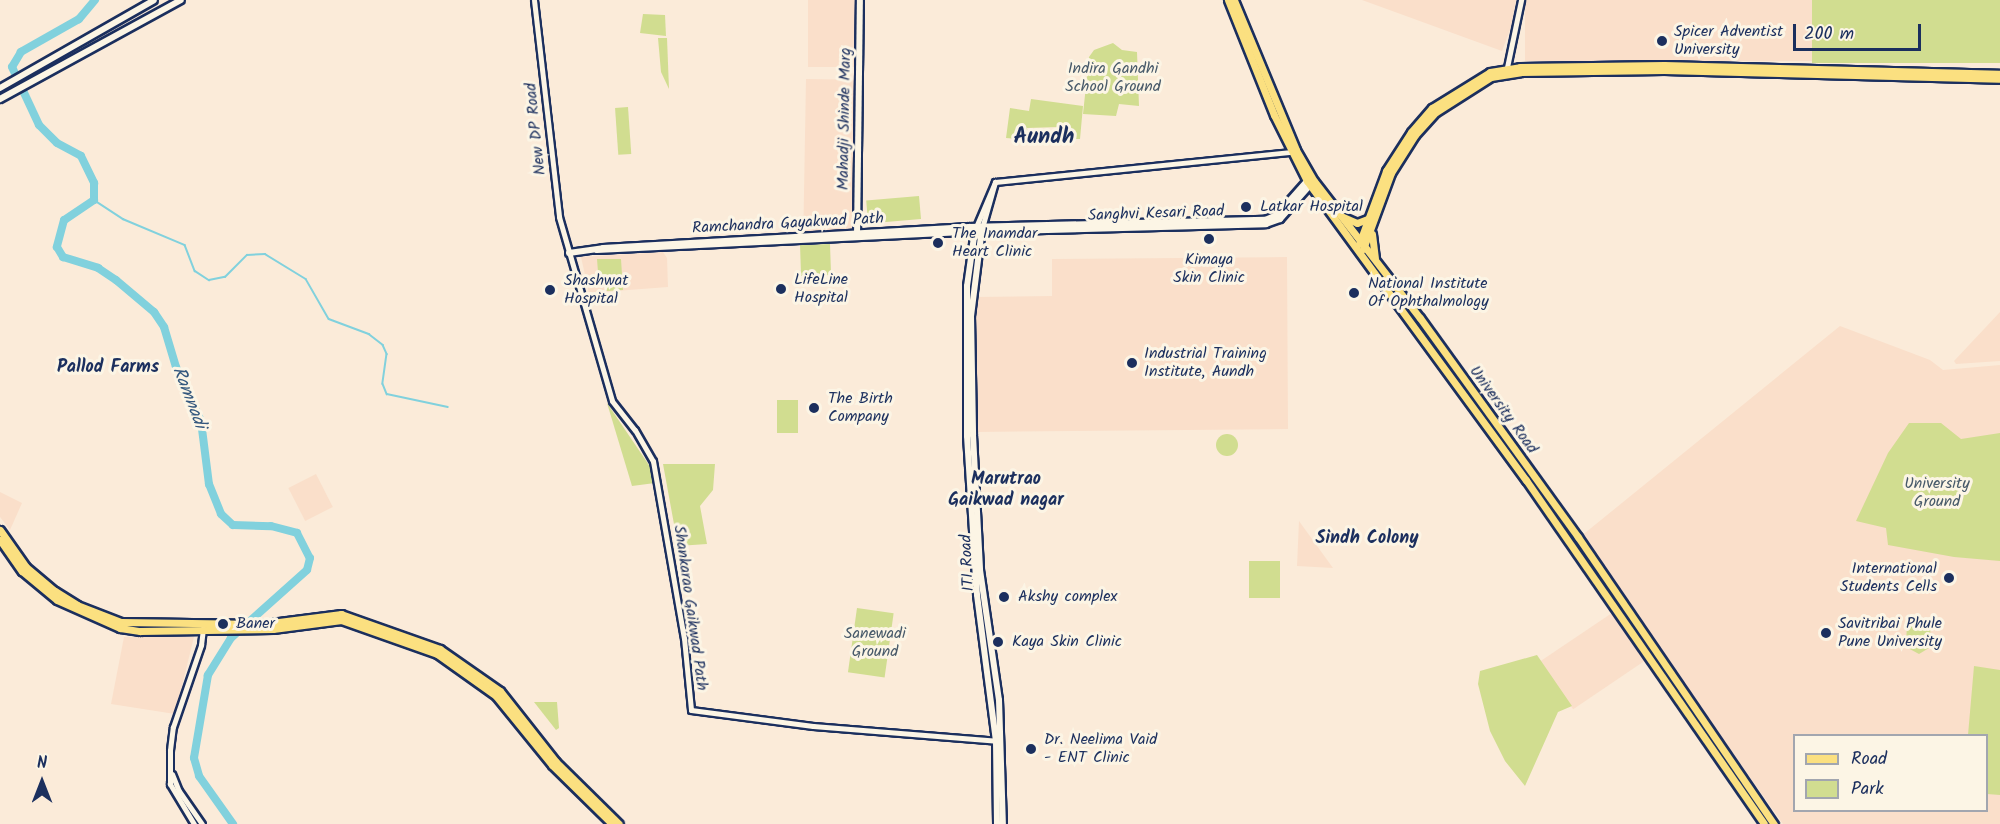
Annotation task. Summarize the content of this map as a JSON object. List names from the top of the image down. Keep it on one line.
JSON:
{"streets":{"main road":["Mahadji Shinde Marg","Sanghvi Kesari Road","Ramchandra Gayakwad Path","University Road","ITI Road"],"street":["New DP Road","Shankarao Gaikwad Path"]},"crossings":[["Mahadji Shinde Marg","Ramchandra Gayakwad Path"],["New DP Road","Ramchandra Gayakwad Path"],["New DP Road","Shankarao Gaikwad Path"],["Sanghvi Kesari Road","Ramchandra Gayakwad Path"],["Sanghvi Kesari Road","University Road"],["Sanghvi Kesari Road","ITI Road"],["Ramchandra Gayakwad Path","ITI Road"],["Ramchandra Gayakwad Path","Shankarao Gaikwad Path"],["ITI Road","Shankarao Gaikwad Path"]],"districts":["Aundh","Pallod Farms","Marutrao Gaikwad nagar","Sindh Colony"],"water":["Ramnadi"],"parks":["Indira Gandhi School Ground","University Ground","Sanewadi Ground"],"places":["Spicer Adventist University","Latkar Hospital","Kimaya Skin Clinic","The Inamdar Heart Clinic","LifeLine Hospital","Shashwat Hospital","National Institute Of Ophthalmology","Industrial Training Institute, Aundh","The Birth Company","International Students Cells","Akshy complex","Baner","Savitribai Phule Pune University","Kaya Skin Clinic","Dr. Neelima Vaid - ENT Clinic"],"legend":["Road","Park"],"scale_bar":"200 m","north":"top"}
